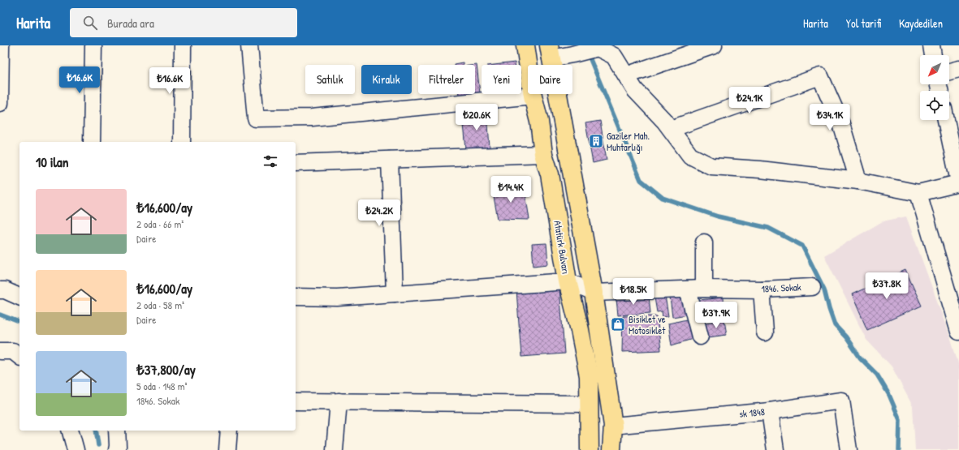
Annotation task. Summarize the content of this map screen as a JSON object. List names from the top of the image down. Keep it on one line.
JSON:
{"streets":{"main road":["Atatürk Bulvarı"],"street":["1846. Sokak","sk 1848"]},"places":{"building":["Gaziler Mah. Muhtarlığı"],"shop":["Bisiklet ve Motosiklet"]},"north":"bottom left","page":{"header":"Harita","search":"Burada ara","nav":["Harita","Yol tarifi","Kaydedilen"],"chip":["Satılık","Kiralık","Filtreler","Yeni","Daire"],"price":["₺16.6K","₺16.6K","₺24.1K","₺20.6K","₺34.1K","₺14.4K","₺24.2K","₺37.8K","₺18.5K","₺37.9K"],"heading":"10 ilan","list":[{"name":"₺16,600/ay","note":"2 oda · 66 m² · Daire"},{"name":"₺16,600/ay","note":"2 oda · 58 m² · Daire"},{"name":"₺37,800/ay","note":"5 oda · 148 m² · 1846. Sokak"}]}}
